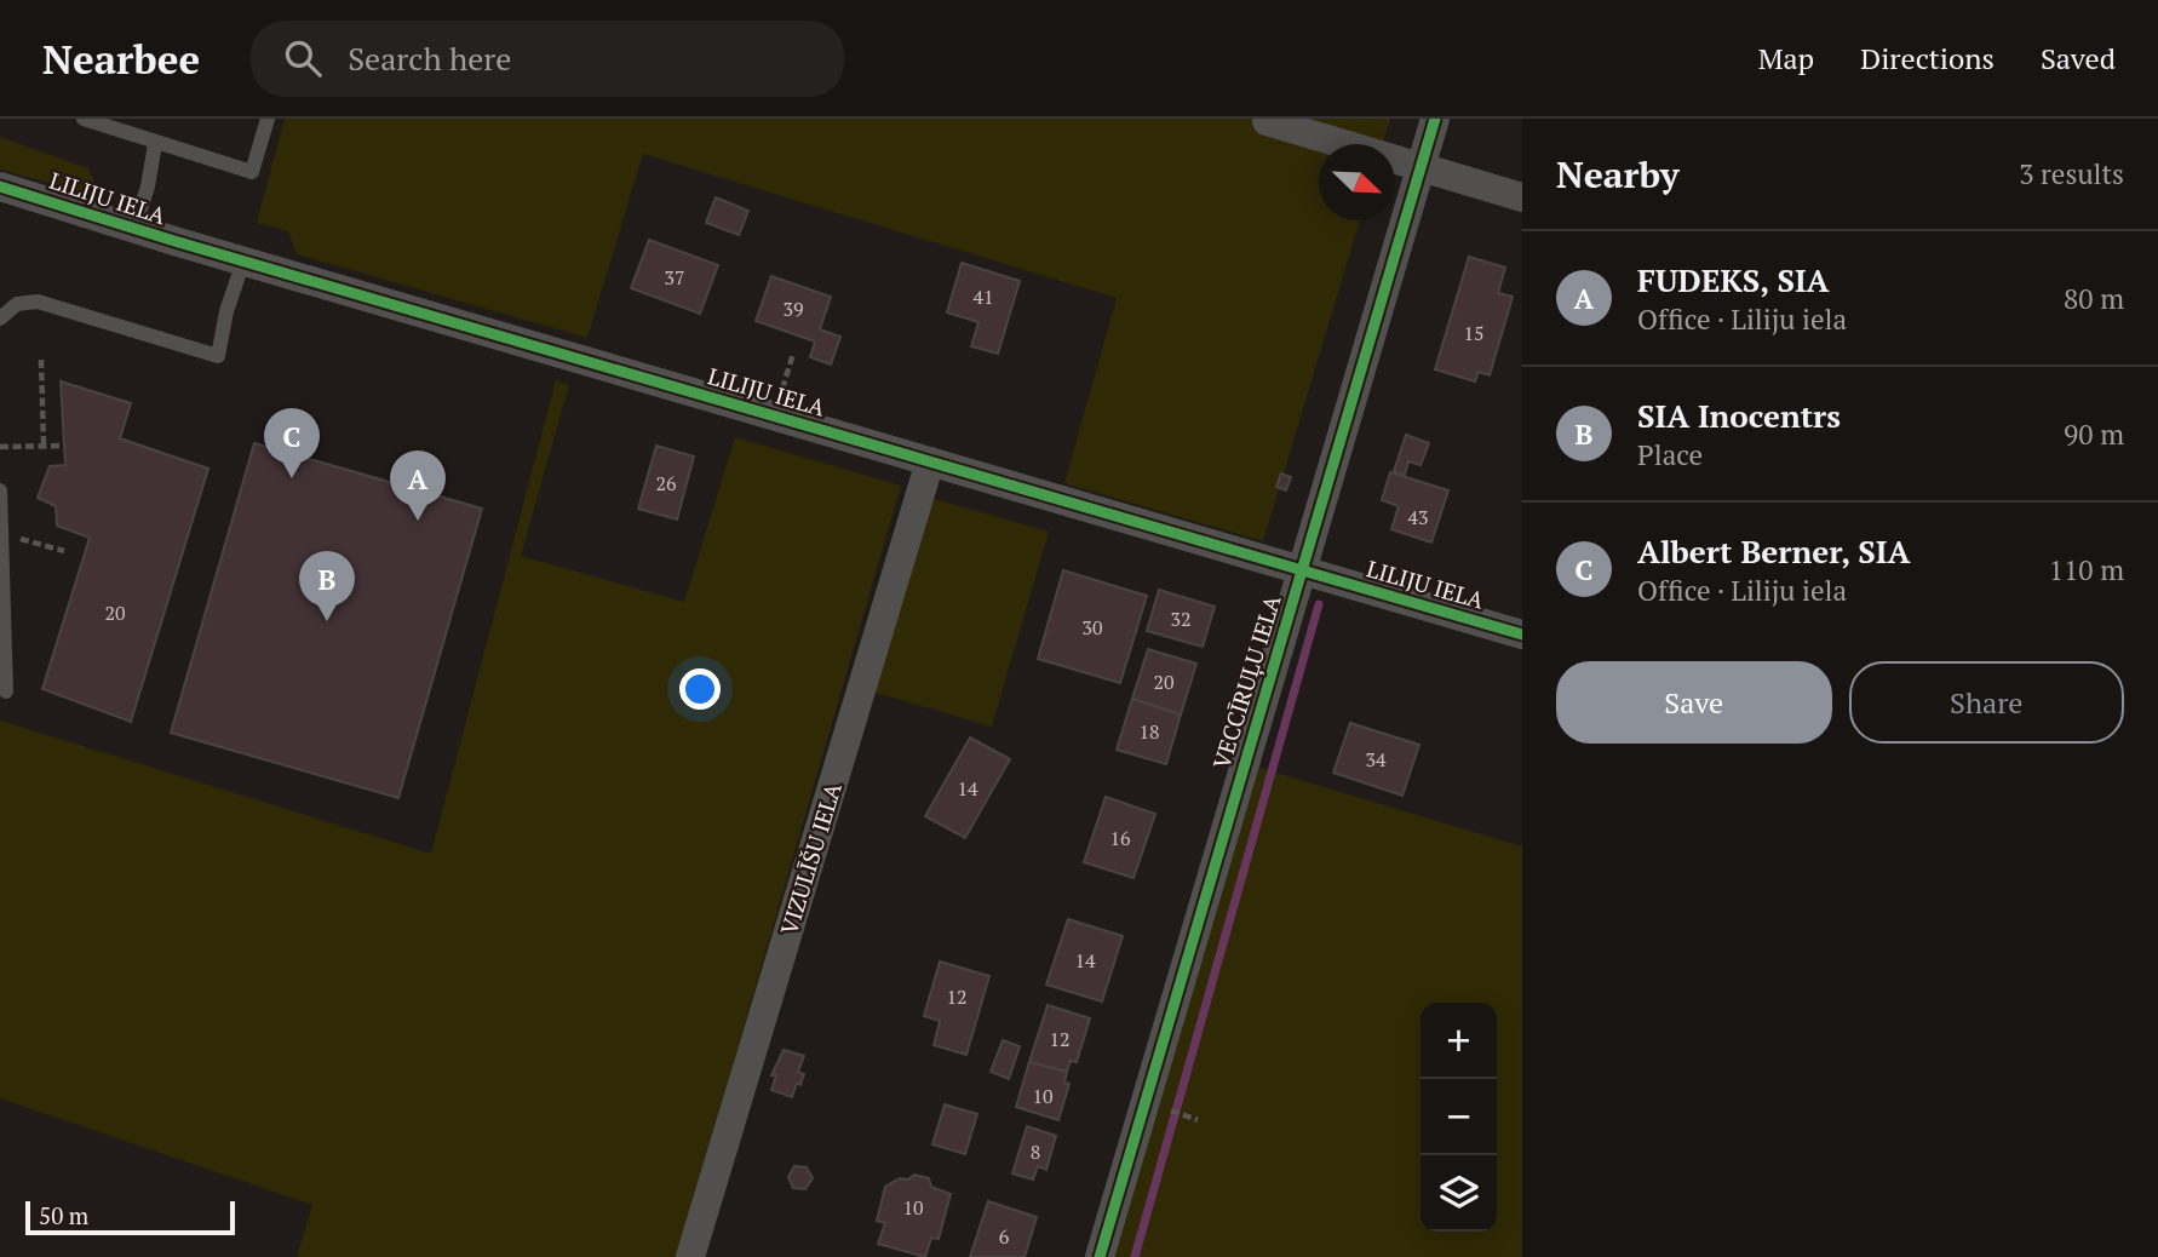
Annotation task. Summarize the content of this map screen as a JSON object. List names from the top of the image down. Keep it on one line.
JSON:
{"streets":{"street":["LILIJU IELA","VECCĪRUĻU IELA","VIZULĪŠU IELA"]},"crossings":[["LILIJU IELA","VECCĪRUĻU IELA"],["LILIJU IELA","VIZULĪŠU IELA"]],"house_numbers":["37","41","39","15","26","43","20","32","30","20","18","34","14","16","14","12","12","10","8","10","6"],"scale_bar":"50 m","north":"bottom right","page":{"header":"Nearbee","search":"Search here","nav":["Map","Directions","Saved"],"heading":["Nearby","3 results"],"list":[{"mark":"A","name":"FUDEKS, SIA","note":"Office · Liliju iela","value":"80 m"},{"mark":"B","name":"SIA Inocentrs","note":"Place","value":"90 m"},{"mark":"C","name":"Albert Berner, SIA","note":"Office · Liliju iela","value":"110 m"}],"pins":["C","A","B"],"buttons":["Save","Share"],"map_buttons":["+","−"],"scale":"50 m"}}
